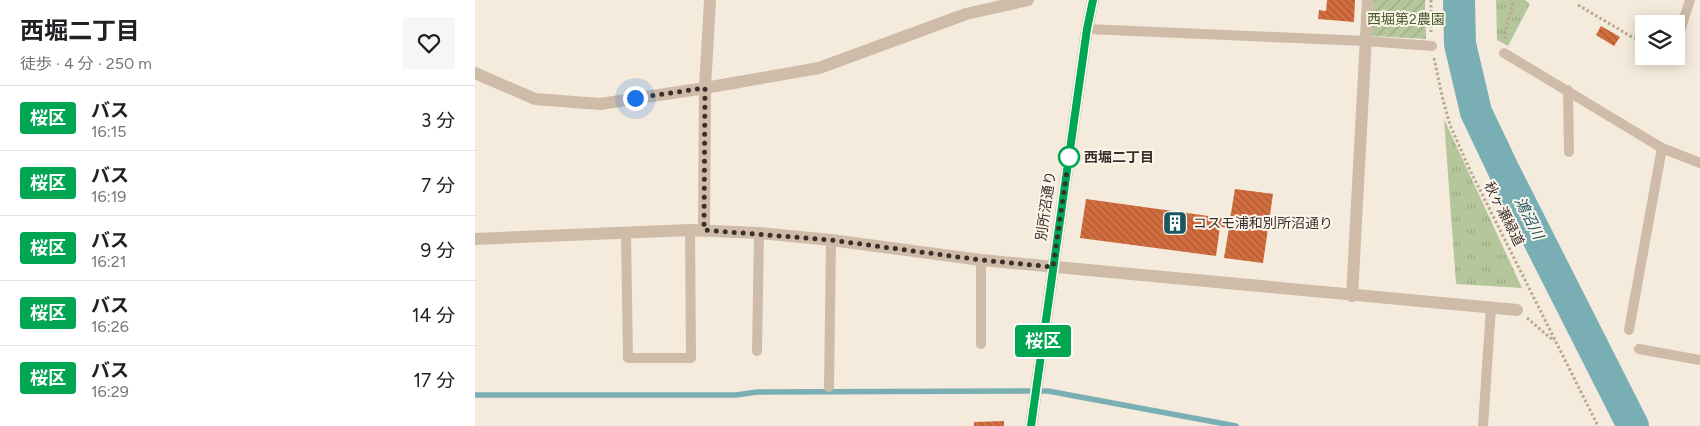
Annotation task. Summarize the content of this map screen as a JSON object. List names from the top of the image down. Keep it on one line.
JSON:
{"streets":{"street":["別所沼通り"],"path":["秋ヶ瀬緑道"]},"water":["鴻沼川"],"parks":["西堀第2農園"],"places":{"other":["西堀二丁目"],"building":["コスモ浦和別所沼通り"]},"lines":["bus line 桜区"],"page":{"heading":["西堀二丁目","徒歩 · 4 分 · 250 m"],"on_map":"桜区","list":[{"mark":"桜区","name":"バス","note":"16:15","value":"3 分"},{"mark":"桜区","name":"バス","note":"16:19","value":"7 分"},{"mark":"桜区","name":"バス","note":"16:21","value":"9 分"},{"mark":"桜区","name":"バス","note":"16:26","value":"14 分"},{"mark":"桜区","name":"バス","note":"16:29","value":"17 分"}]}}
